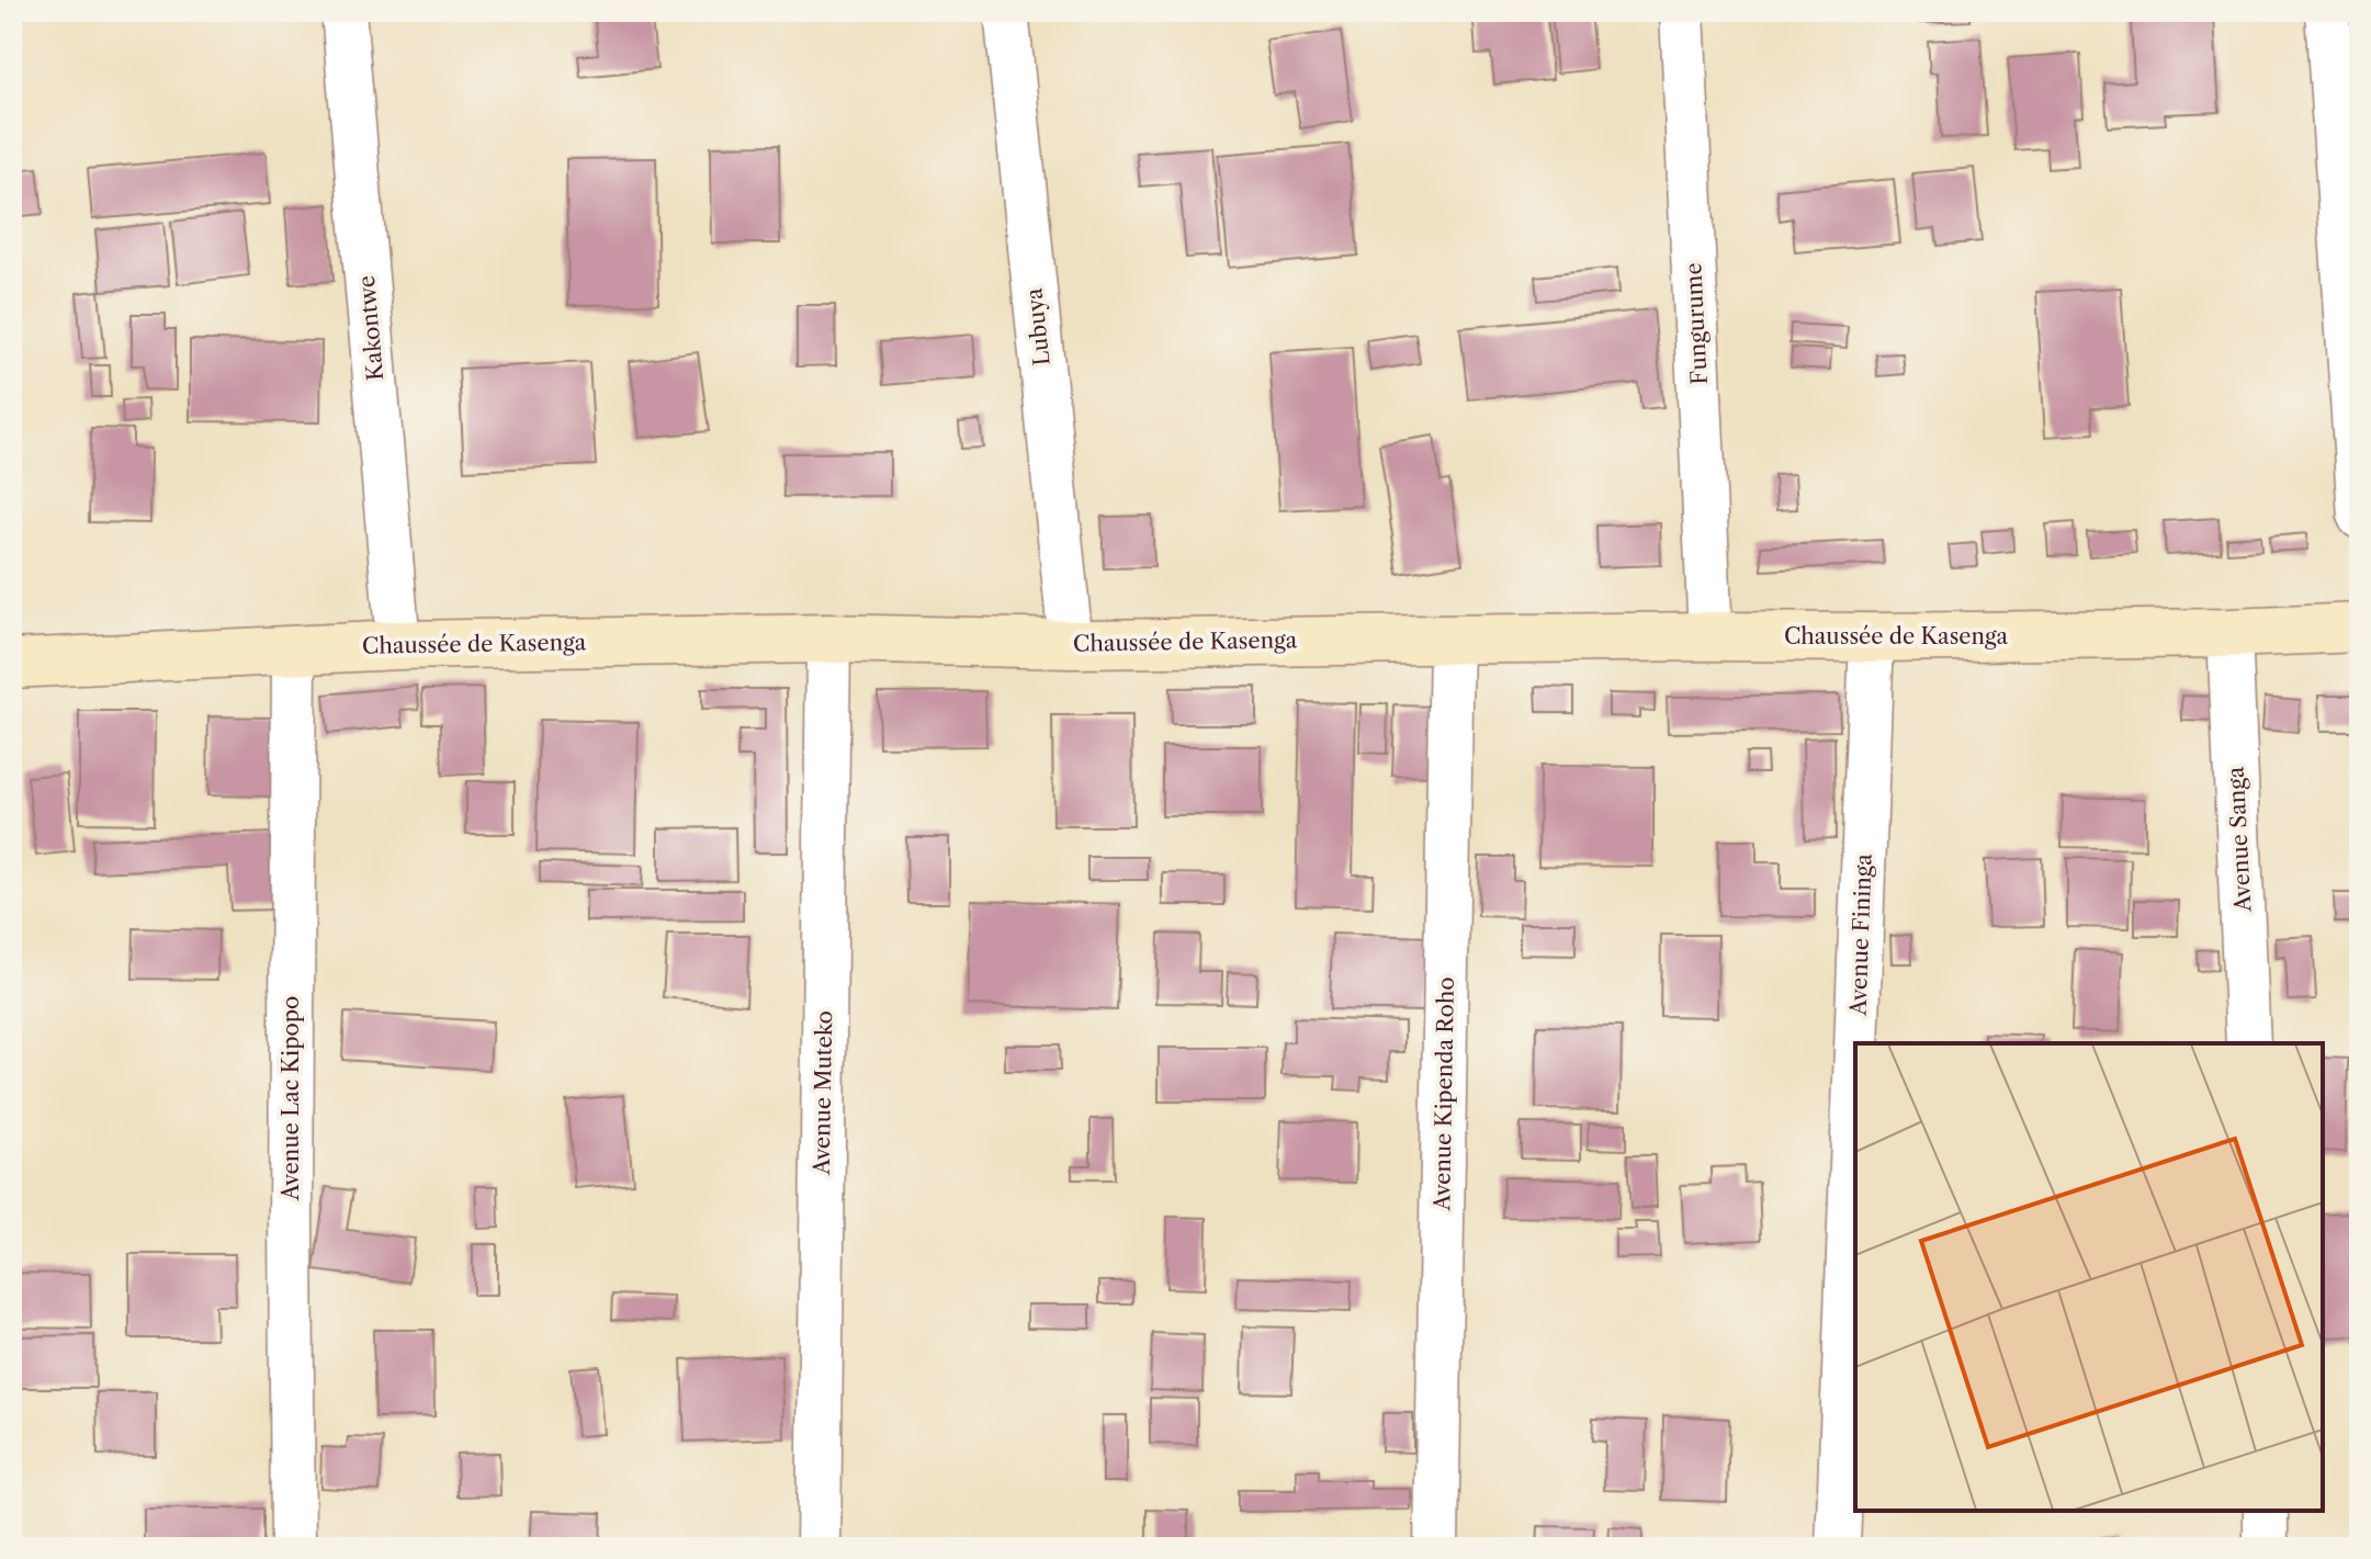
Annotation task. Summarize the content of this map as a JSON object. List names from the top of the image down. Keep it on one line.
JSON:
{"streets":{"main road":["Chaussée de Kasenga"],"street":["Fungurume","Lubuya","Kakontwe","Avenue Sanga","Avenue Fininga","Avenue Muteko","Avenue Kipenda Roho","Avenue Lac Kipopo"]},"crossings":[["Fungurume","Chaussée de Kasenga"],["Lubuya","Chaussée de Kasenga"],["Kakontwe","Chaussée de Kasenga"],["Chaussée de Kasenga","Avenue Sanga"],["Chaussée de Kasenga","Avenue Fininga"],["Chaussée de Kasenga","Avenue Muteko"],["Chaussée de Kasenga","Avenue Kipenda Roho"],["Chaussée de Kasenga","Avenue Lac Kipopo"]]}
